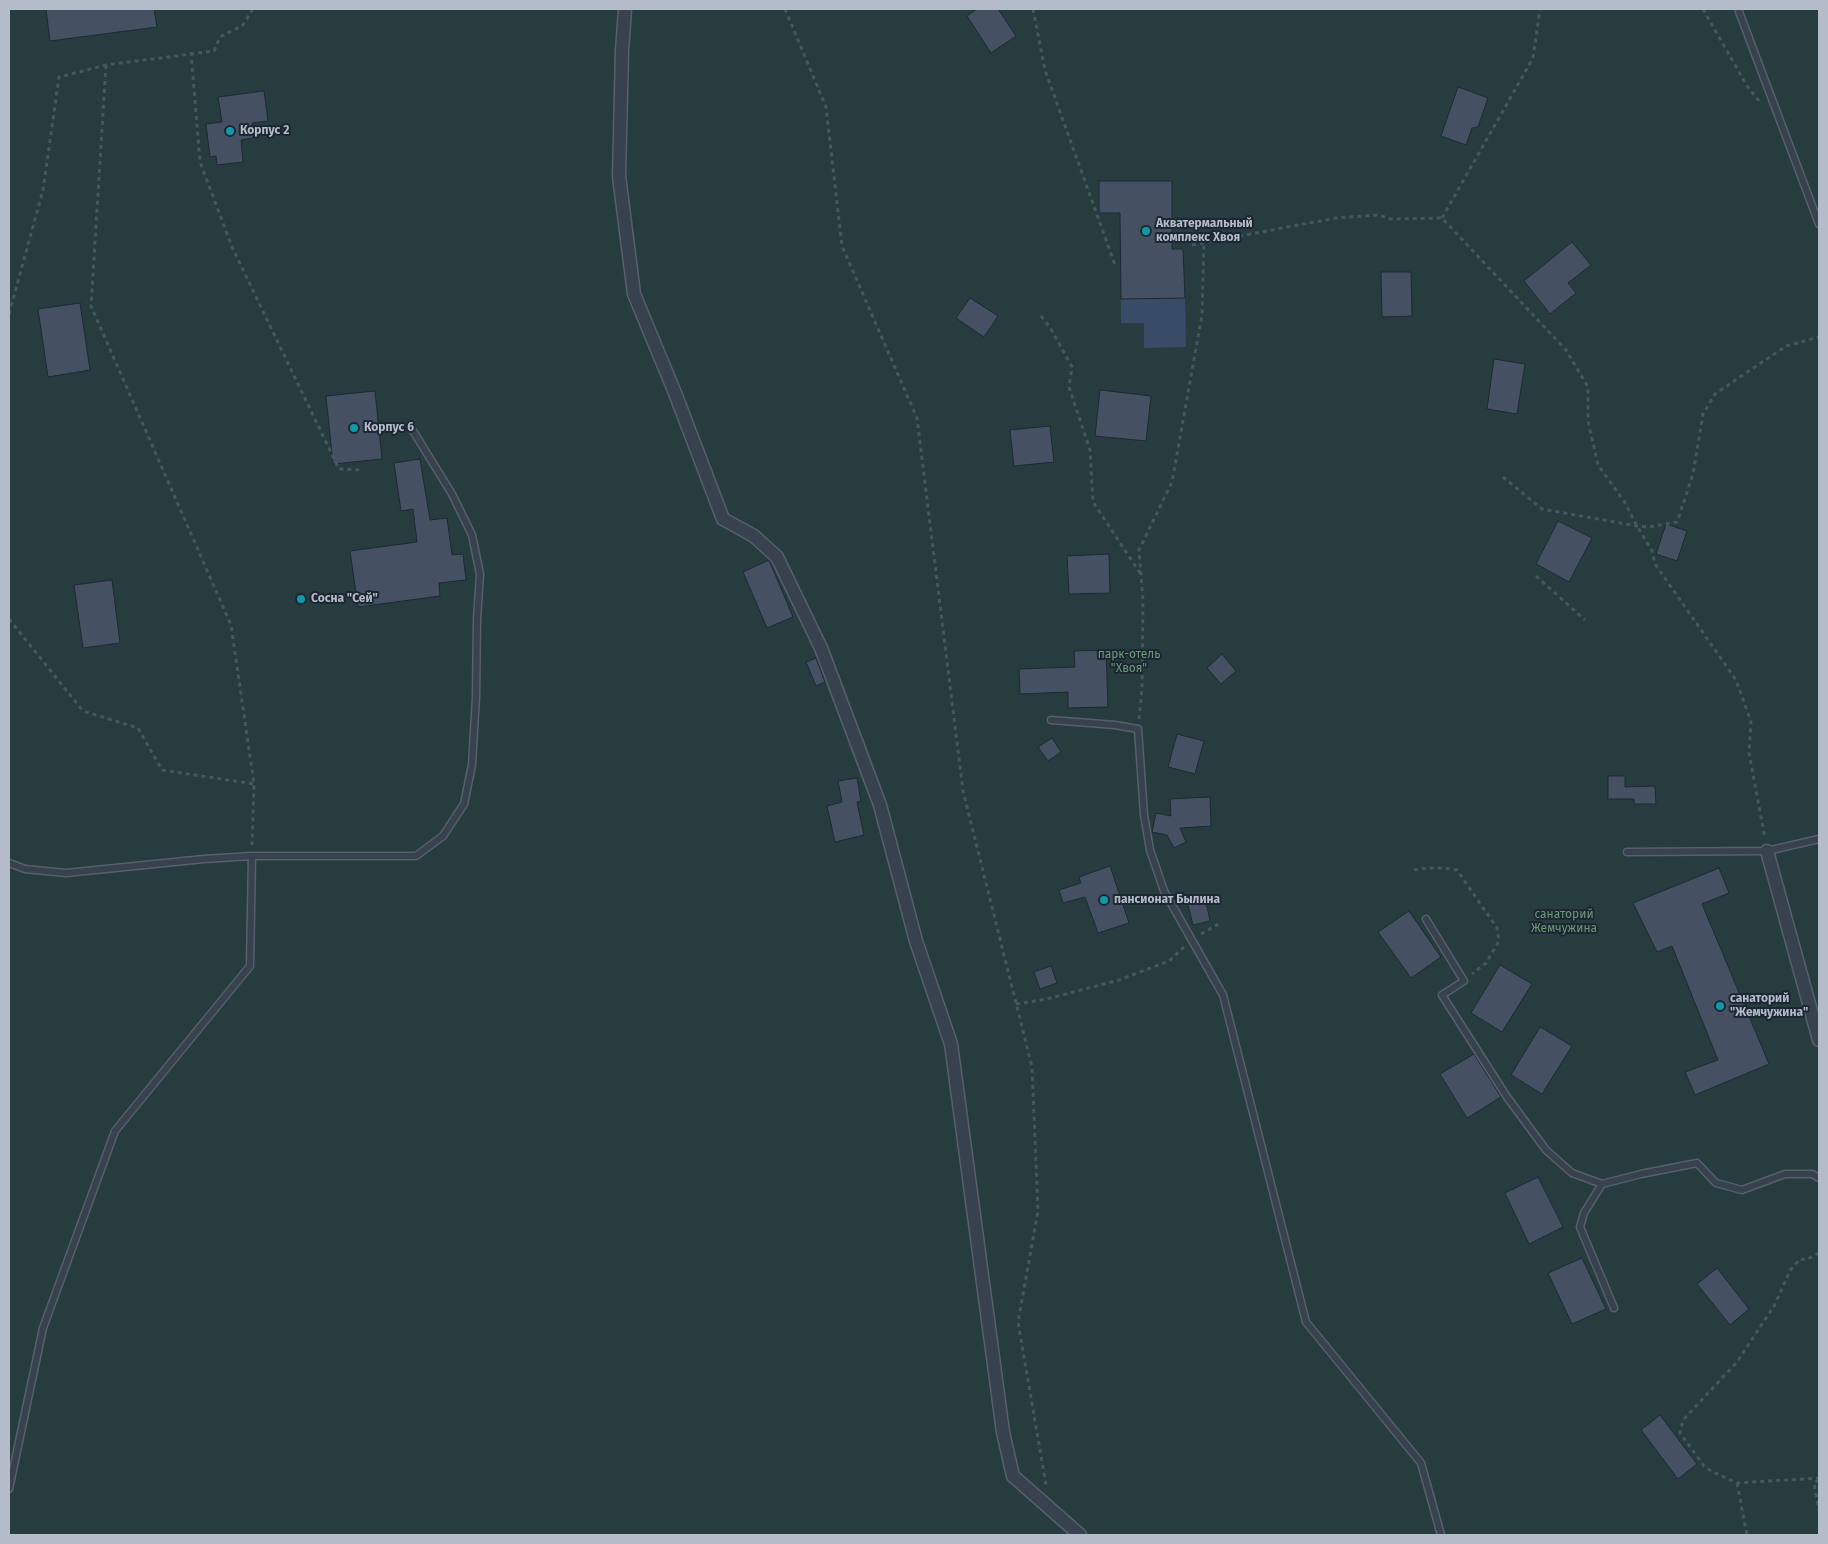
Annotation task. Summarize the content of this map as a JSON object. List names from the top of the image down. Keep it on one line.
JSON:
{"parks":["парк-отель \"Хвоя\"","санаторий Жемчужина"],"places":["Корпус 2","Акватермальный комплекс Хвоя","Корпус 6","Сосна \"Сей\"","пансионат Былина","санаторий \"Жемчужина\""]}
